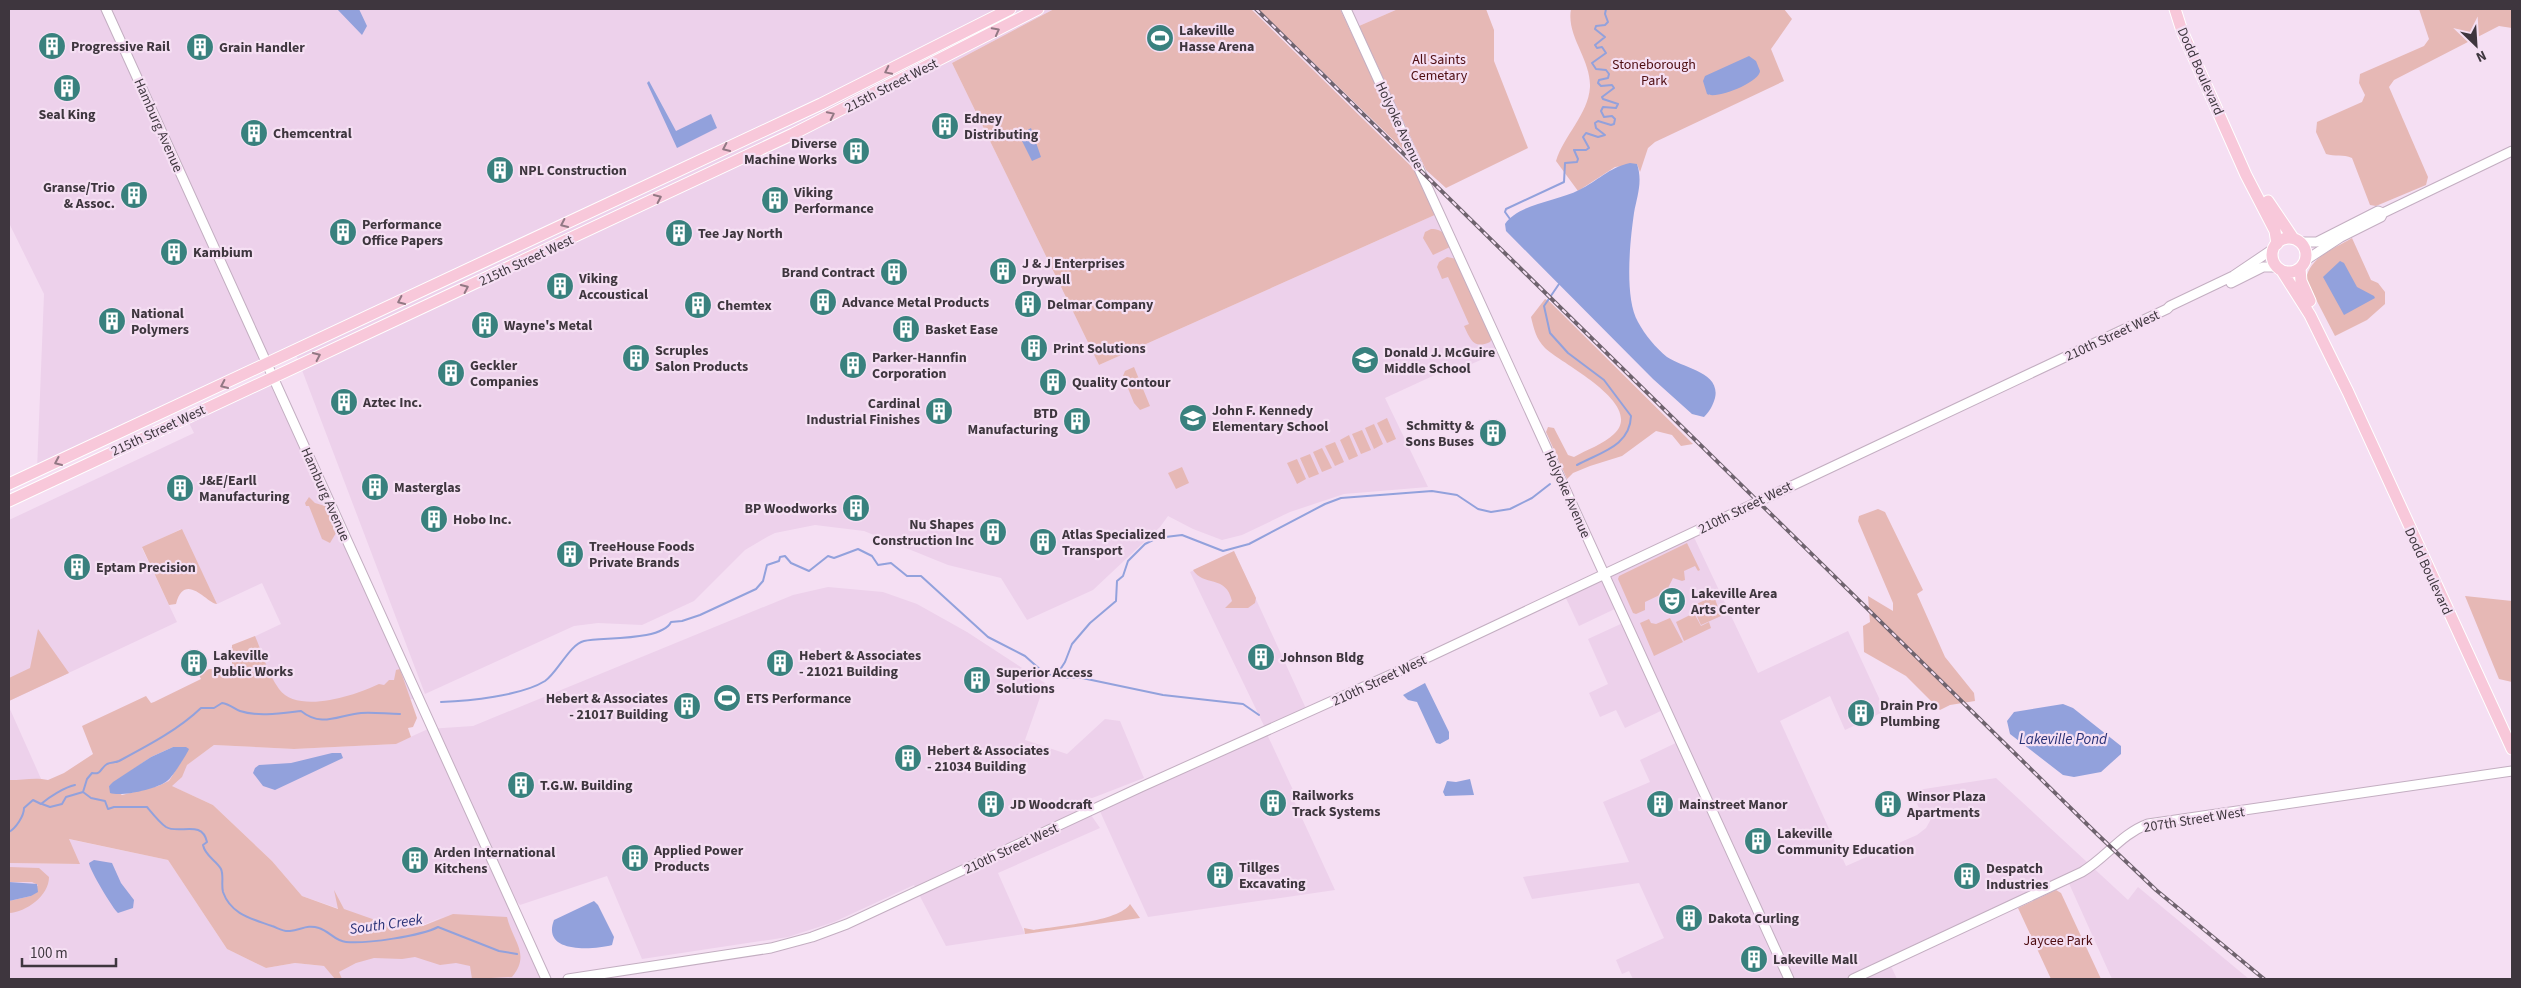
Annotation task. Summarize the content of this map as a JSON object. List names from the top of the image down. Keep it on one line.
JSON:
{"streets":{"main road":["Dodd Boulevard","215th Street West"],"street":["Hamburg Avenue","Holyoke Avenue","210th Street West","207th Street West"]},"crossings":[["Dodd Boulevard","210th Street West"],["215th Street West","Hamburg Avenue"],["Holyoke Avenue","210th Street West"]],"water":["Lakeville Pond","South Creek"],"parks":["All Saints Cemetary","Stoneborough Park","Jaycee Park"],"places":{"sports":["Lakeville Hasse Arena","ETS Performance"],"building":["Progressive Rail","Grain Handler","Seal King","Edney Distributing","Chemcentral","Diverse Machine Works","NPL Construction","Granse/Trio & Assoc.","Viking Performance","Performance Office Papers","Tee Jay North","Kambium","J & J Enterprises Drywall","Brand Contract","Viking Accoustical","Advance Metal Products","Delmar Company","Chemtex","National Polymers","Wayne's Metal","Basket Ease","Print Solutions","Scruples Salon Products","Parker-Hannfin Corporation","Geckler Companies","Quality Contour","Aztec Inc.","Cardinal Industrial Finishes","BTD Manufacturing","Schmitty & Sons Buses","Masterglas","J&E/Earll Manufacturing","BP Woodworks","Hobo Inc.","Nu Shapes Construction Inc","Atlas Specialized Transport","TreeHouse Foods Private Brands","Eptam Precision","Johnson Bldg","Lakeville Public Works","Hebert & Associates - 21021 Building","Superior Access Solutions","Hebert & Associates - 21017 Building","Drain Pro Plumbing","Hebert & Associates - 21034 Building","T.G.W. Building","Railworks Track Systems","JD Woodcraft","Mainstreet Manor","Winsor Plaza Apartments","Lakeville Community Education","Applied Power Products","Arden International Kitchens","Tillges Excavating","Despatch Industries","Dakota Curling","Lakeville Mall"],"school or university":["Donald J. McGuire Middle School","John F. Kennedy Elementary School"],"theatre":["Lakeville Area Arts Center"]},"scale_bar":"100 m","north":"bottom right"}
